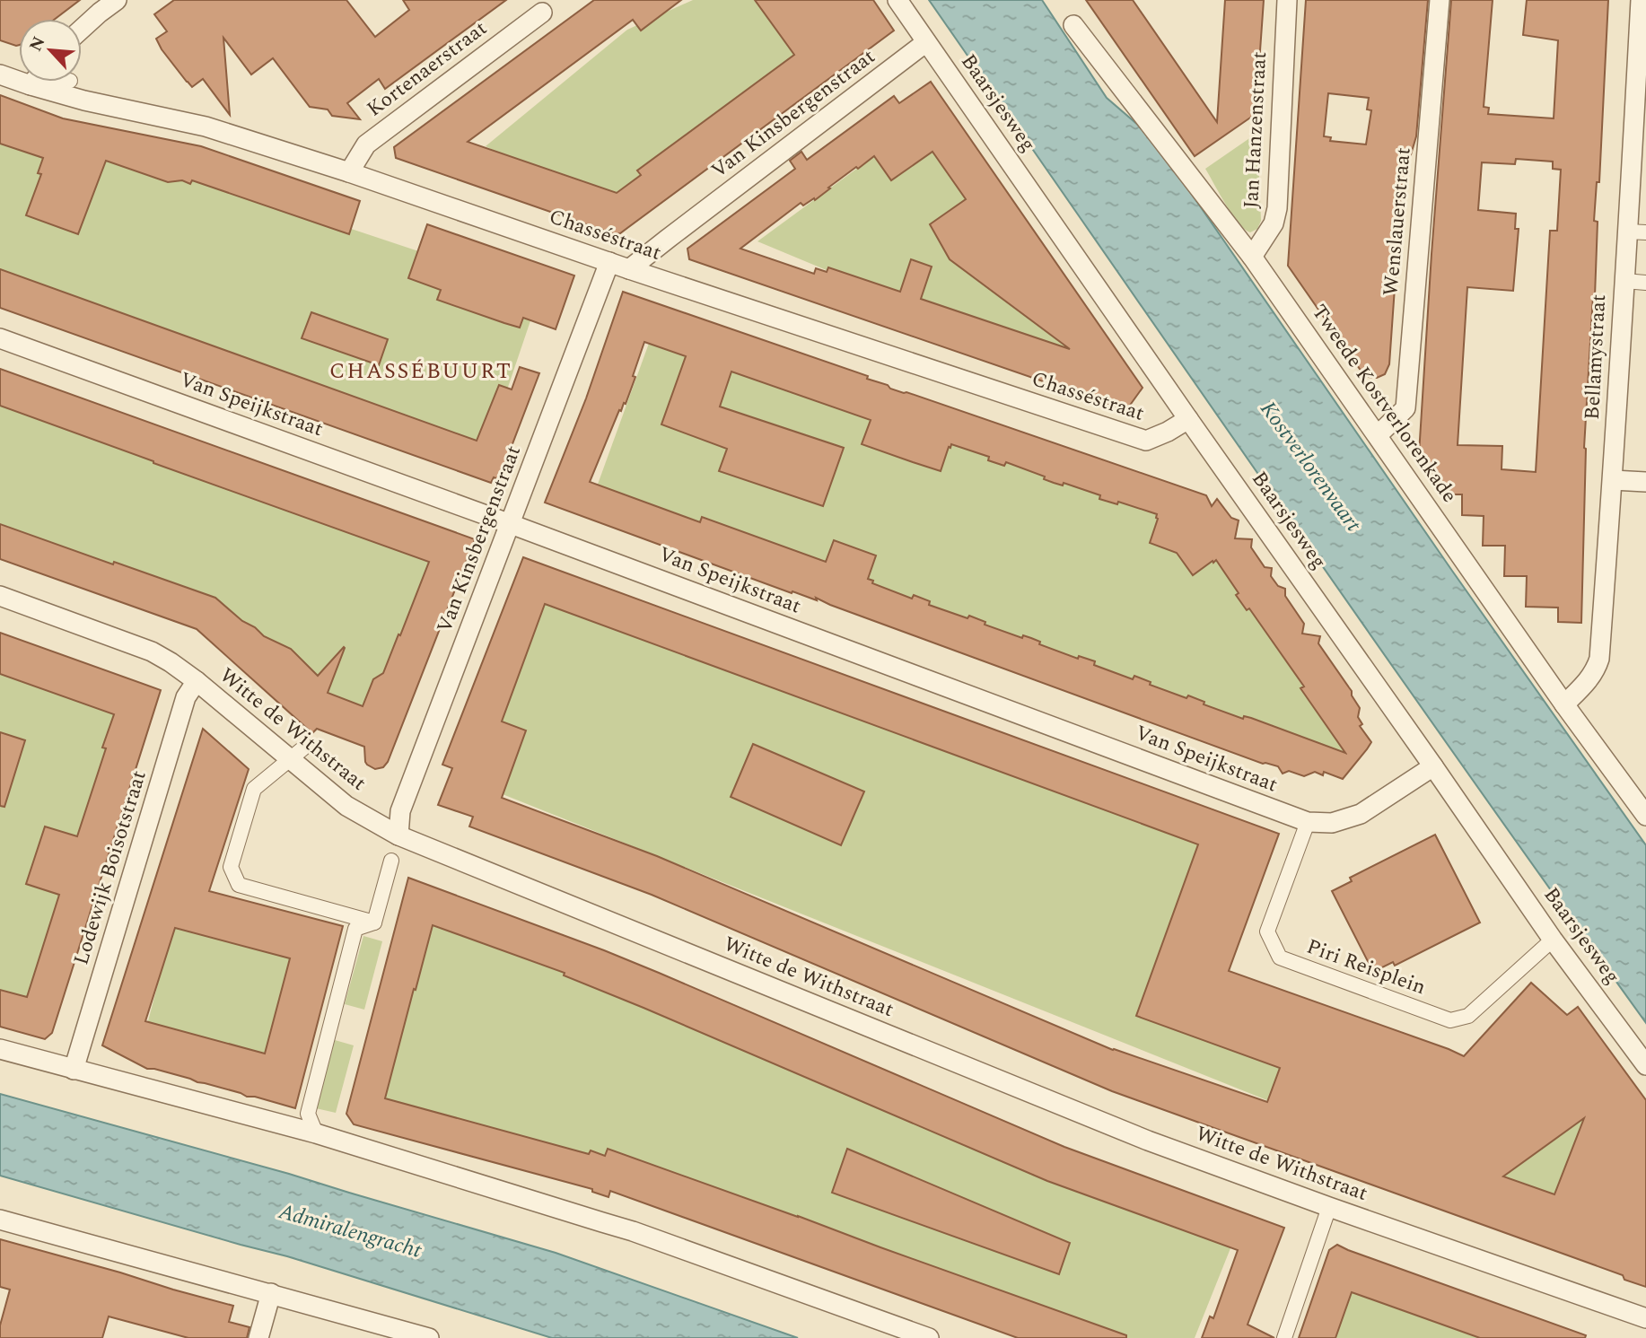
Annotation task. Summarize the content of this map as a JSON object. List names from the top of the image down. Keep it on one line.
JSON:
{"streets":{"street":["Kortenaerstraat","Baarsjesweg","Van Kinsbergenstraat","Jan Hanzenstraat","Wenslauerstraat","Chasséstraat","Bellamystraat","Tweede Kostverlorenkade","Van Speijkstraat","Witte de Withstraat","Lodewijk Boisotstraat","Piri Reisplein"]},"crossings":[["Kortenaerstraat","Chasséstraat"],["Baarsjesweg","Van Kinsbergenstraat"],["Baarsjesweg","Chasséstraat"],["Baarsjesweg","Van Speijkstraat"],["Baarsjesweg","Piri Reisplein"],["Van Kinsbergenstraat","Chasséstraat"],["Van Kinsbergenstraat","Van Speijkstraat"],["Van Kinsbergenstraat","Witte de Withstraat"],["Jan Hanzenstraat","Tweede Kostverlorenkade"],["Wenslauerstraat","Tweede Kostverlorenkade"],["Bellamystraat","Tweede Kostverlorenkade"],["Van Speijkstraat","Piri Reisplein"],["Witte de Withstraat","Lodewijk Boisotstraat"]],"districts":["CHASSÉBUURT"],"water":["Kostverlorenvaart","Admiralengracht"],"north":"top left"}
